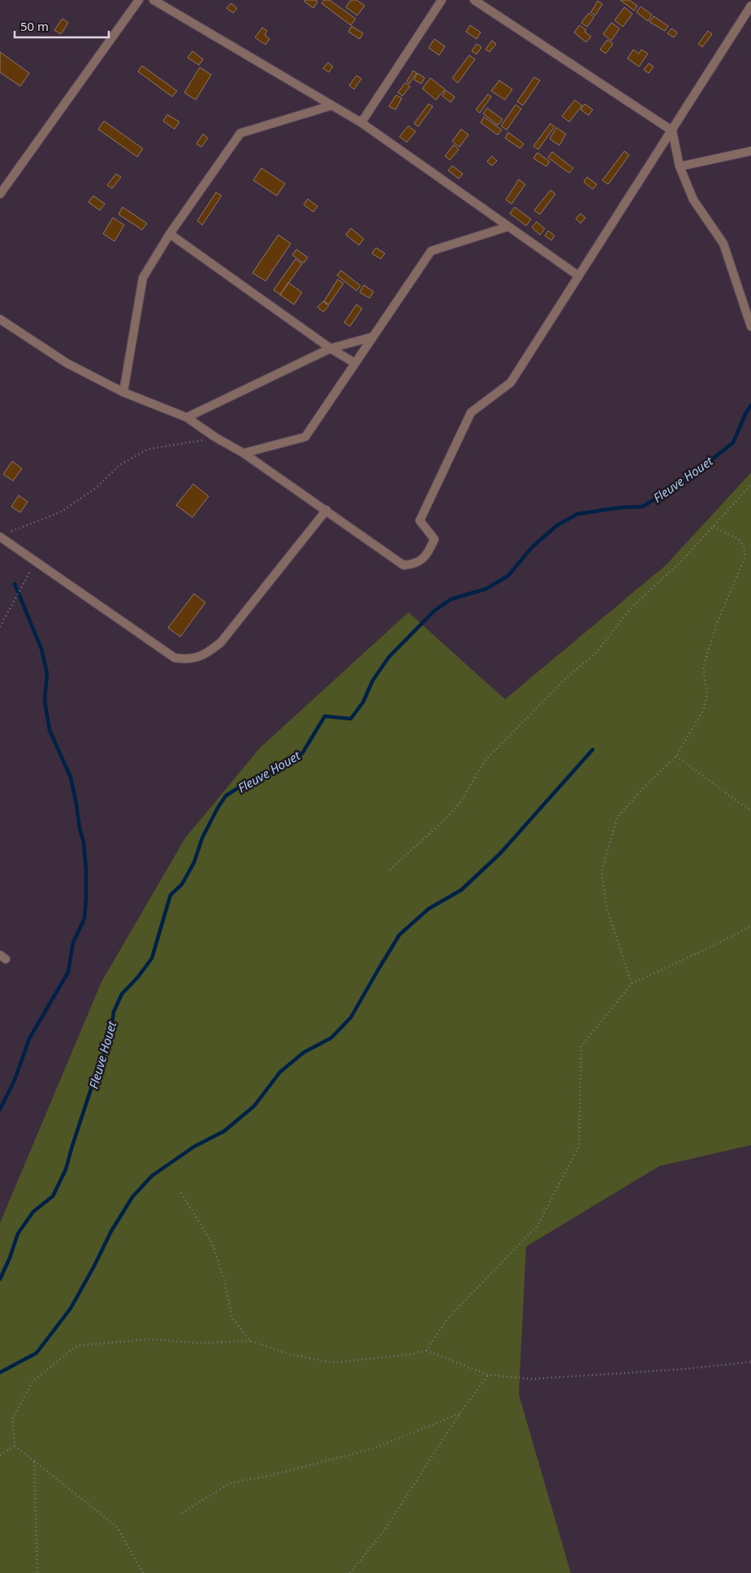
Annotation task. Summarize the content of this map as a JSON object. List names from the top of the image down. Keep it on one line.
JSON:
{"water":["Fleuve Houet"],"scale_bar":"50 m"}
